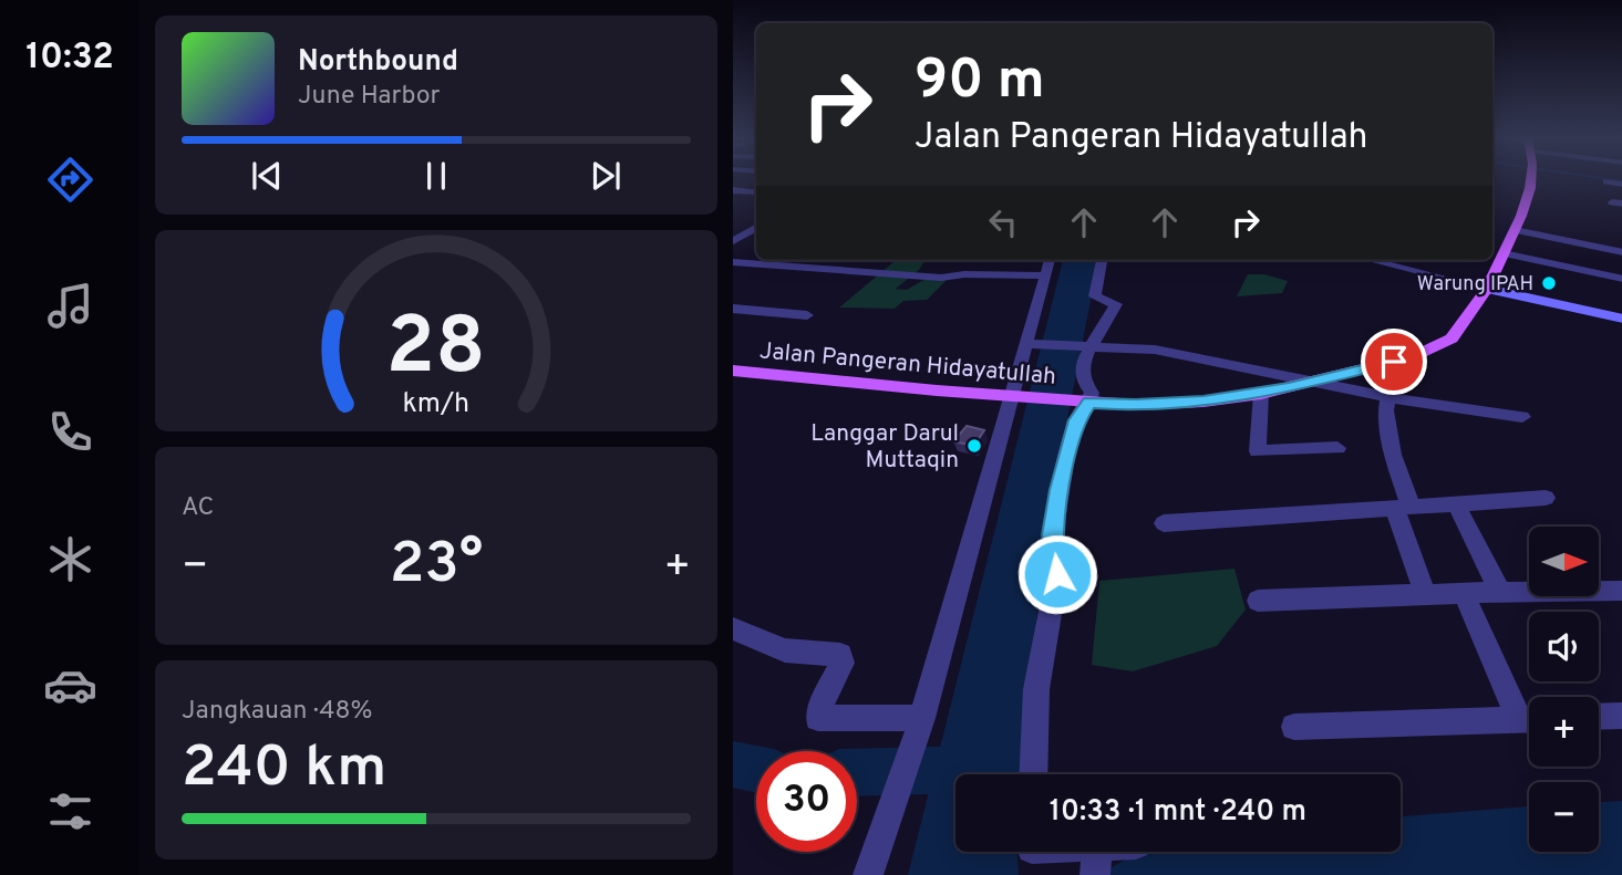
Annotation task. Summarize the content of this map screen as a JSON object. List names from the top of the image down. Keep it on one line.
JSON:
{"streets":{"main road":["Jalan Pangeran Hidayatullah"]},"places":["Warung IPAH","Langgar Darul Muttaqin"],"north":"right","page":{"tabs":"10:32","turn":["90 m","Jalan Pangeran Hidayatullah"],"song":["Northbound","June Harbor"],"tile":["AC",["Jangkauan · 48%","240 km"]],"map_buttons":["+","−"],"heat":["−","23°","+"],"limit":"30","trip":"10:33 · 1 mnt · 240 m","gauge":["28","km/h"]}}
